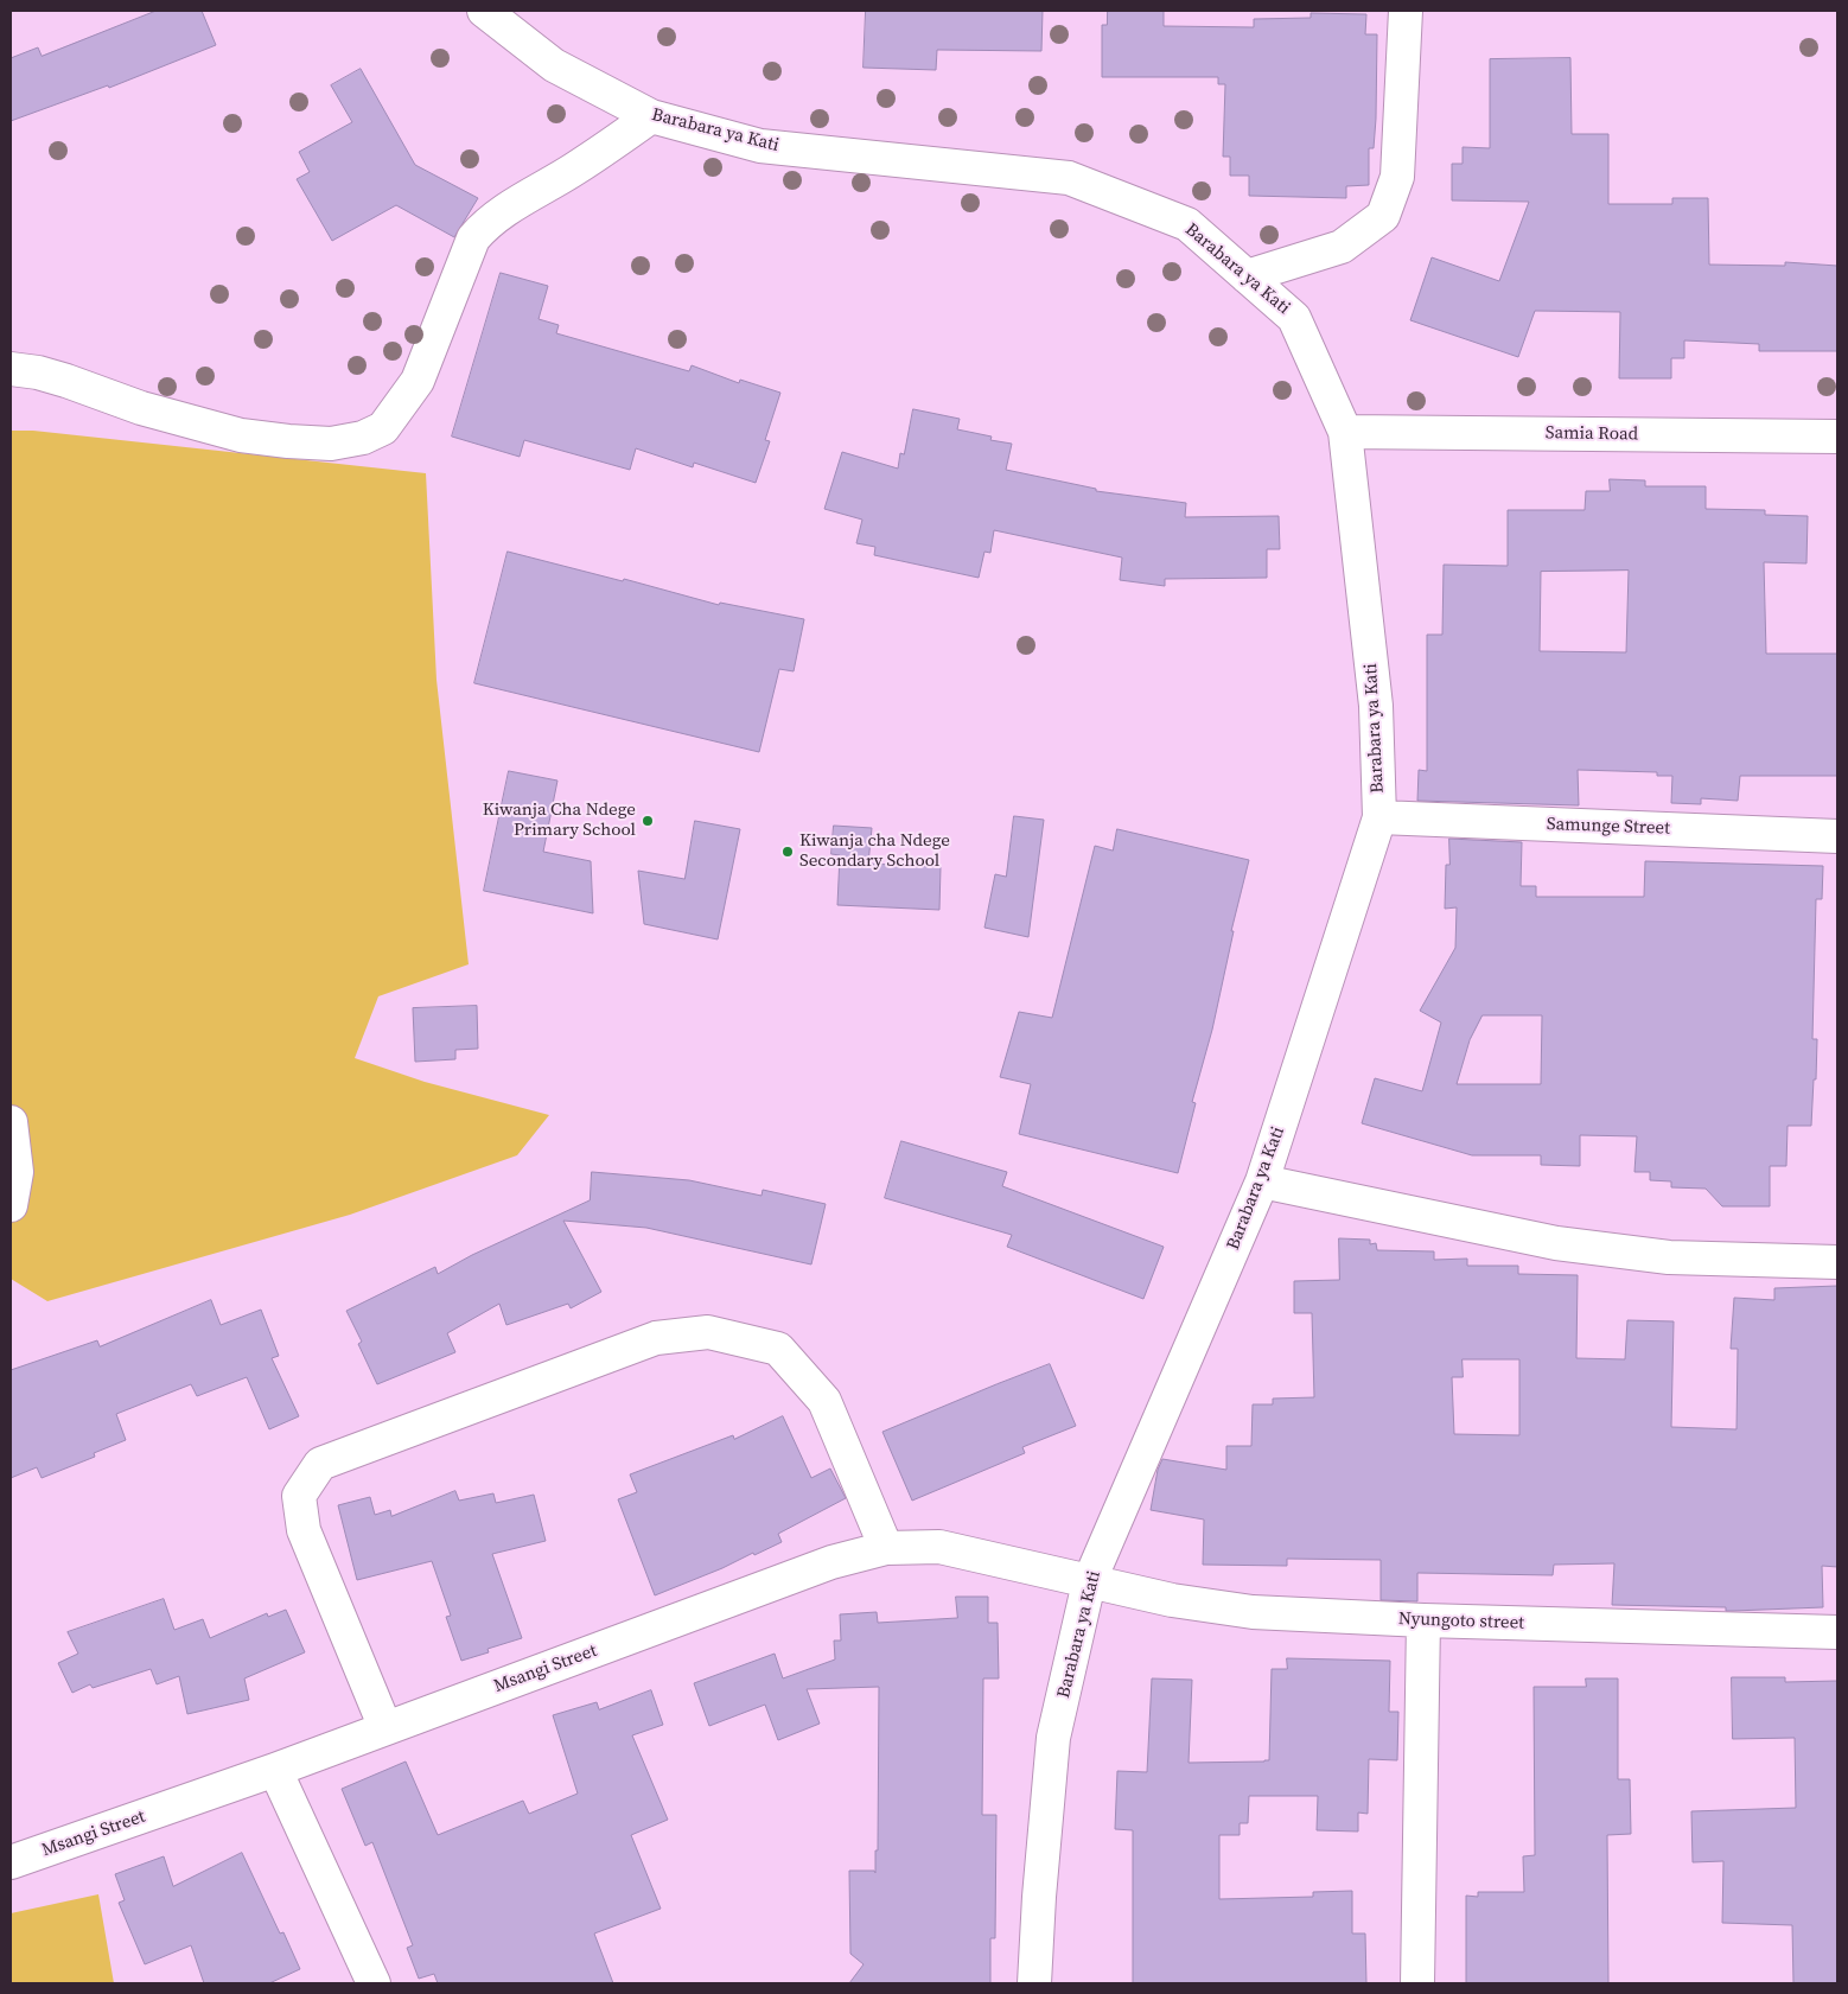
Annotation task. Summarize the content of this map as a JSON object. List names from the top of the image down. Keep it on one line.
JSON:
{"streets":{"street":["Barabara ya Kati","Samia Road","Samunge Street","Nyungoto street","Msangi Street"]},"crossings":[["Barabara ya Kati","Samia Road"],["Barabara ya Kati","Samunge Street"],["Barabara ya Kati","Nyungoto street"],["Barabara ya Kati","Msangi Street"],["Nyungoto street","Msangi Street"]],"places":["Kiwanja Cha Ndege Primary School","Kiwanja cha Ndege Secondary School"]}
